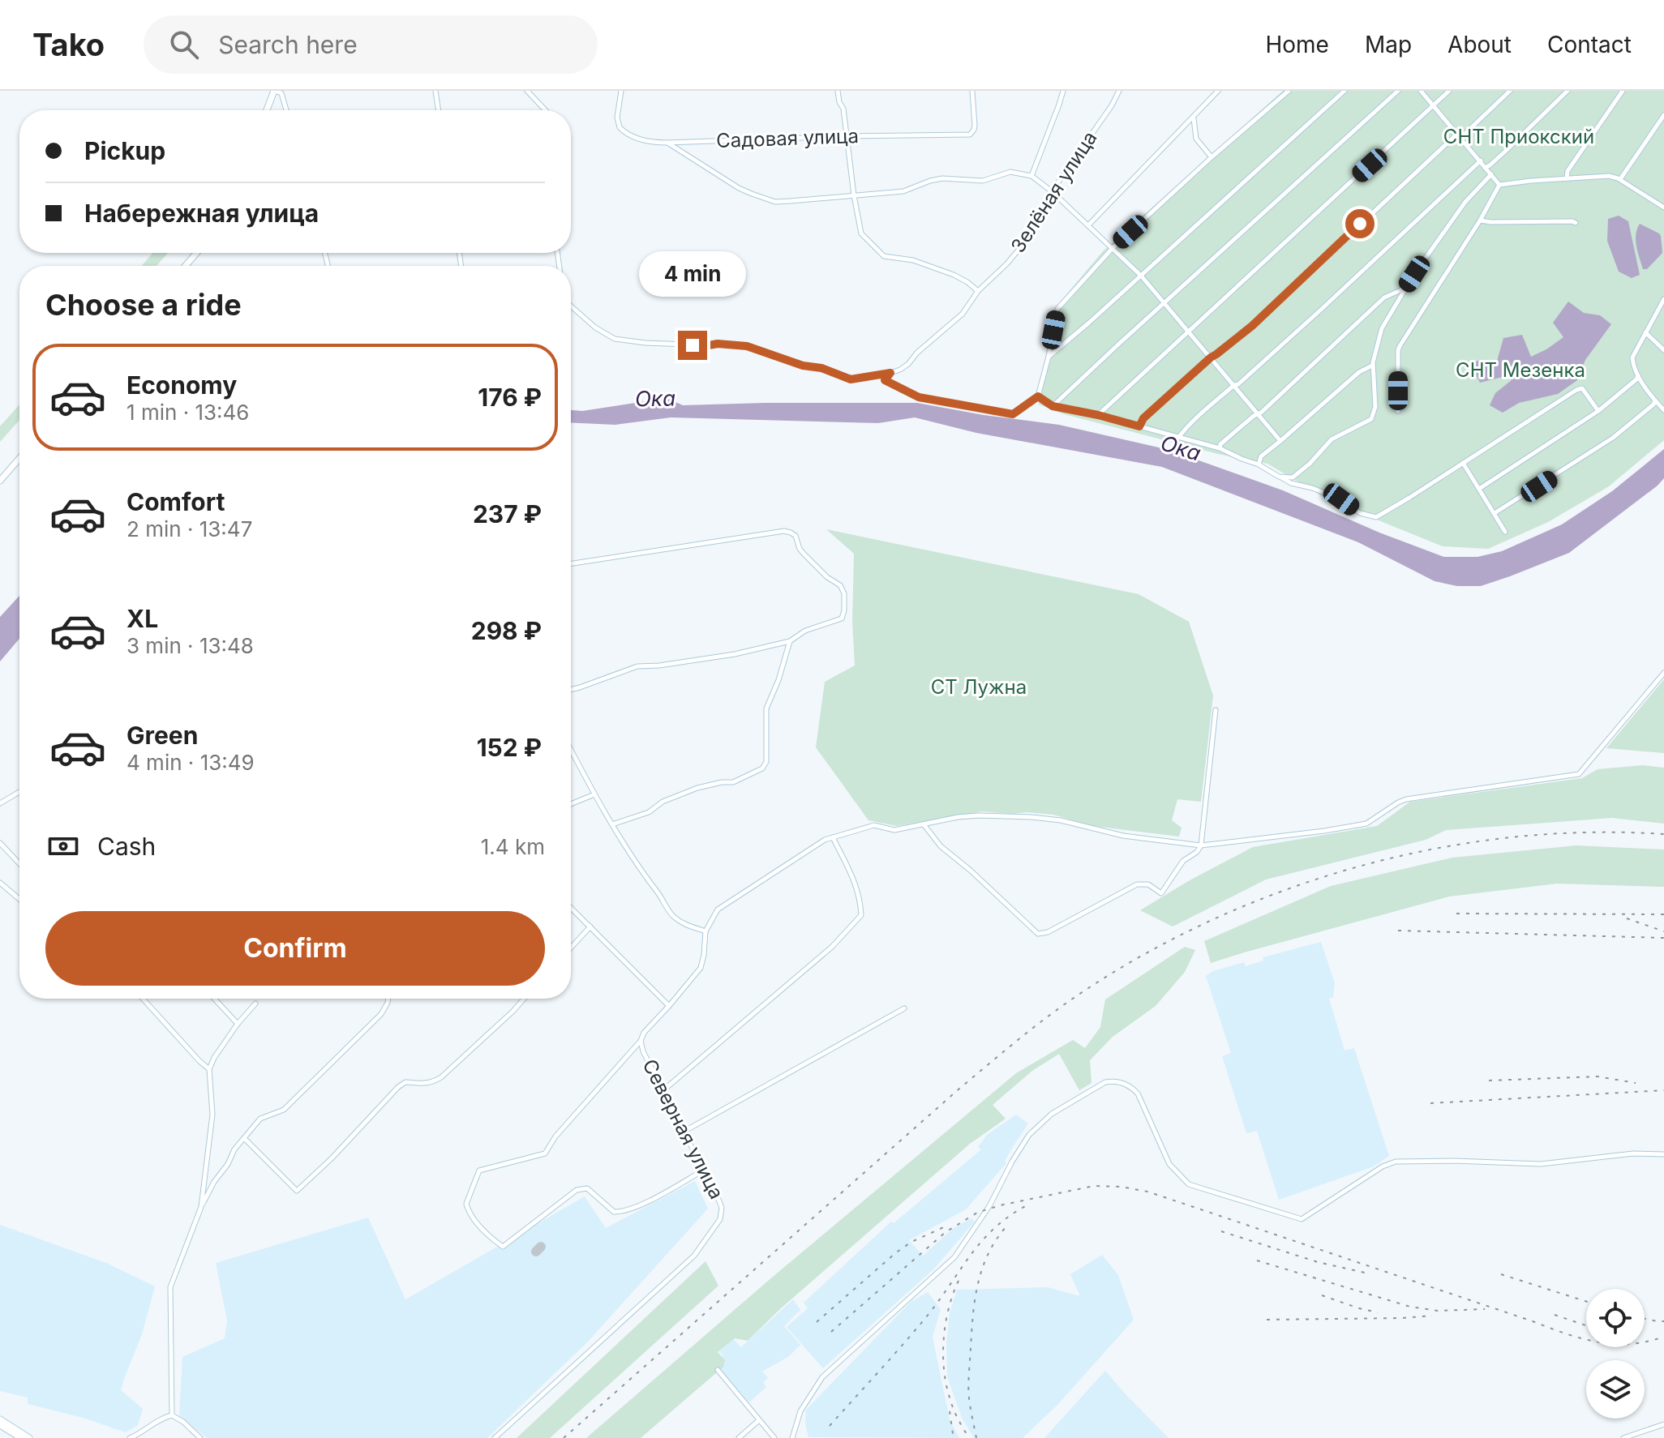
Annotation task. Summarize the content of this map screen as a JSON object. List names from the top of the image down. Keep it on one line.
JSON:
{"streets":{"street":["Садовая улица","Зелёная улица","Северная улица"]},"water":["Ока"],"parks":["СНТ Приокский","СНТ Мезенка","СТ Лужна"],"page":{"header":"Tako","search":"Search here","nav":["Home","Map","About","Contact"],"banner":["Pickup","Набережная улица"],"bubble":"4 min","heading":"Choose a ride","list":[{"name":"Economy","note":"1 min · 13:46","value":"176 ₽"},{"name":"Comfort","note":"2 min · 13:47","value":"237 ₽"},{"name":"XL","note":"3 min · 13:48","value":"298 ₽"},{"name":"Green","note":"4 min · 13:49","value":"152 ₽"}],"pay":["Cash","1.4 km"],"buttons":"Confirm"}}
